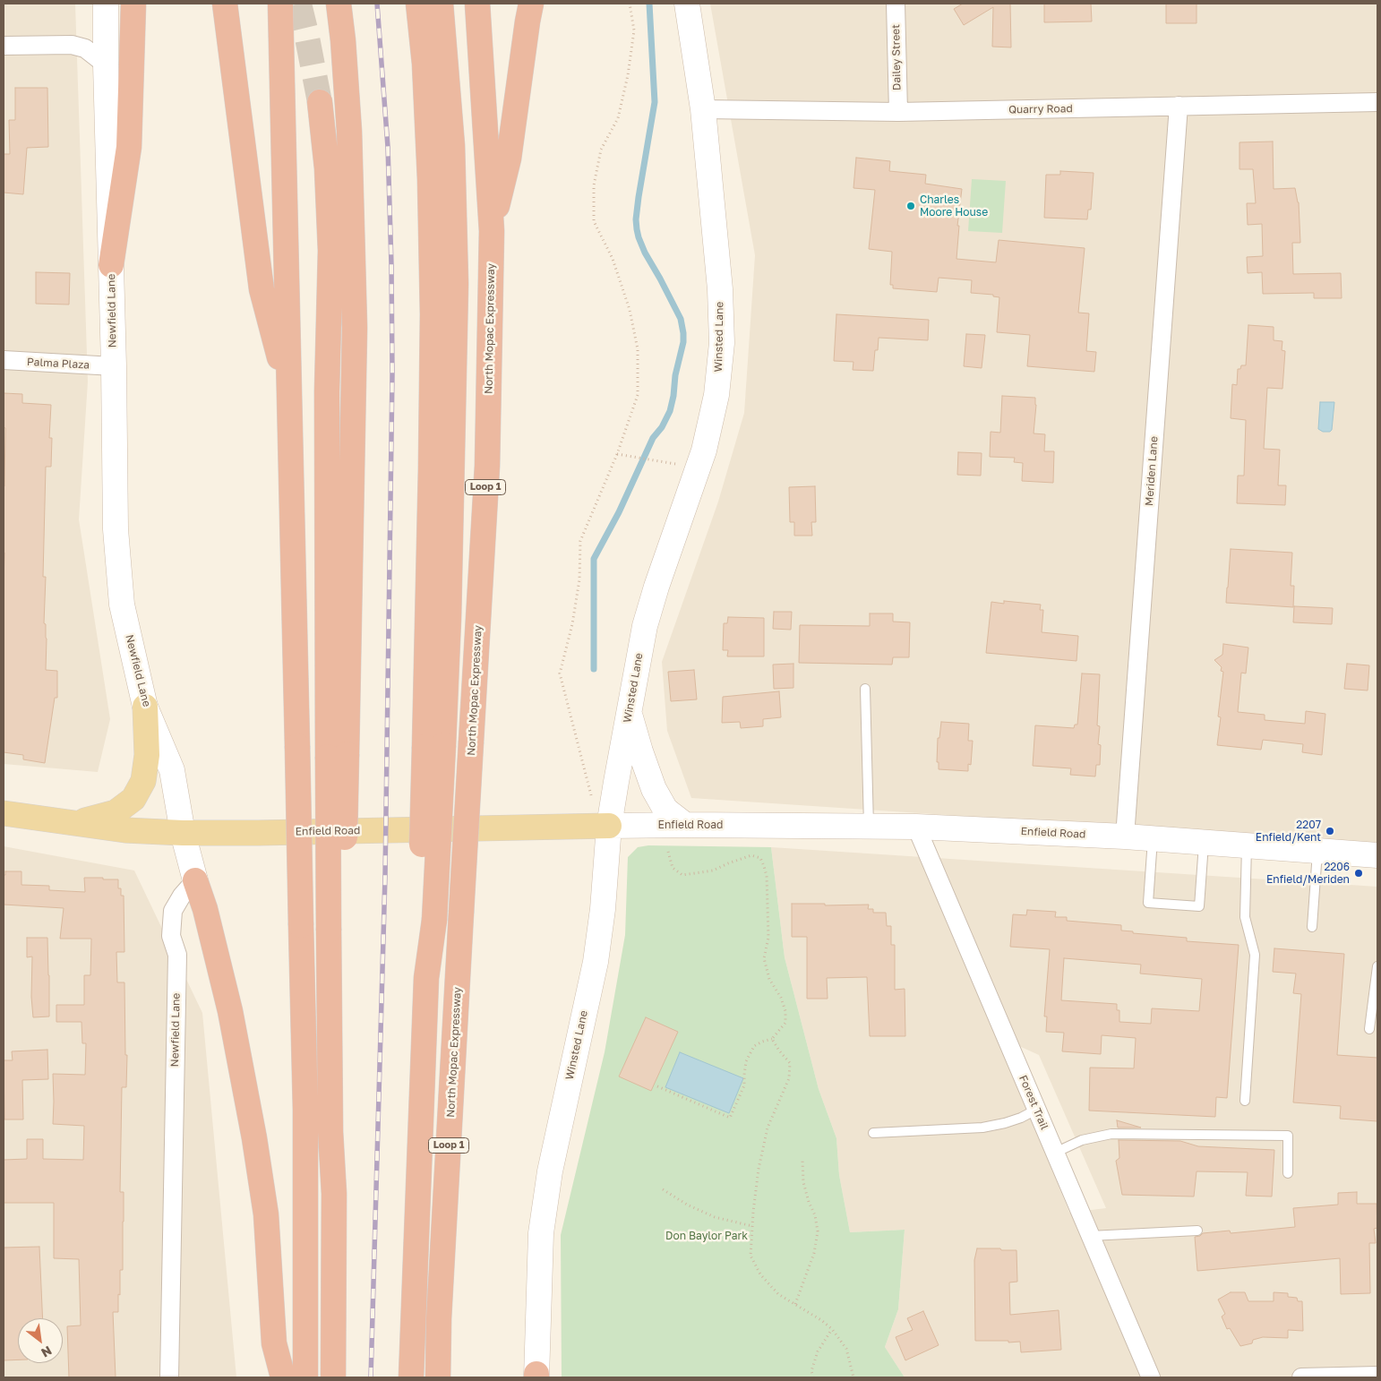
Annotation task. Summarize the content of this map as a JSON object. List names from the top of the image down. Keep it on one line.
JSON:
{"streets":{"highway":["North Mopac Expressway","Loop 1"],"main road":["Newfield Lane","Winsted Lane","Enfield Road"],"street":["Dailey Street","Quarry Road","Palma Plaza","Meriden Lane","Forest Trail"]},"crossings":[["Dailey Street","Quarry Road"],["Quarry Road","Winsted Lane"],["Quarry Road","Meriden Lane"],["Newfield Lane","Palma Plaza"],["Newfield Lane","Enfield Road"],["Winsted Lane","Enfield Road"],["Meriden Lane","Enfield Road"],["Enfield Road","Forest Trail"]],"parks":["Don Baylor Park"],"places":["Charles Moore House","2207 Enfield/Kent","2206 Enfield/Meriden"],"north":"bottom right"}
